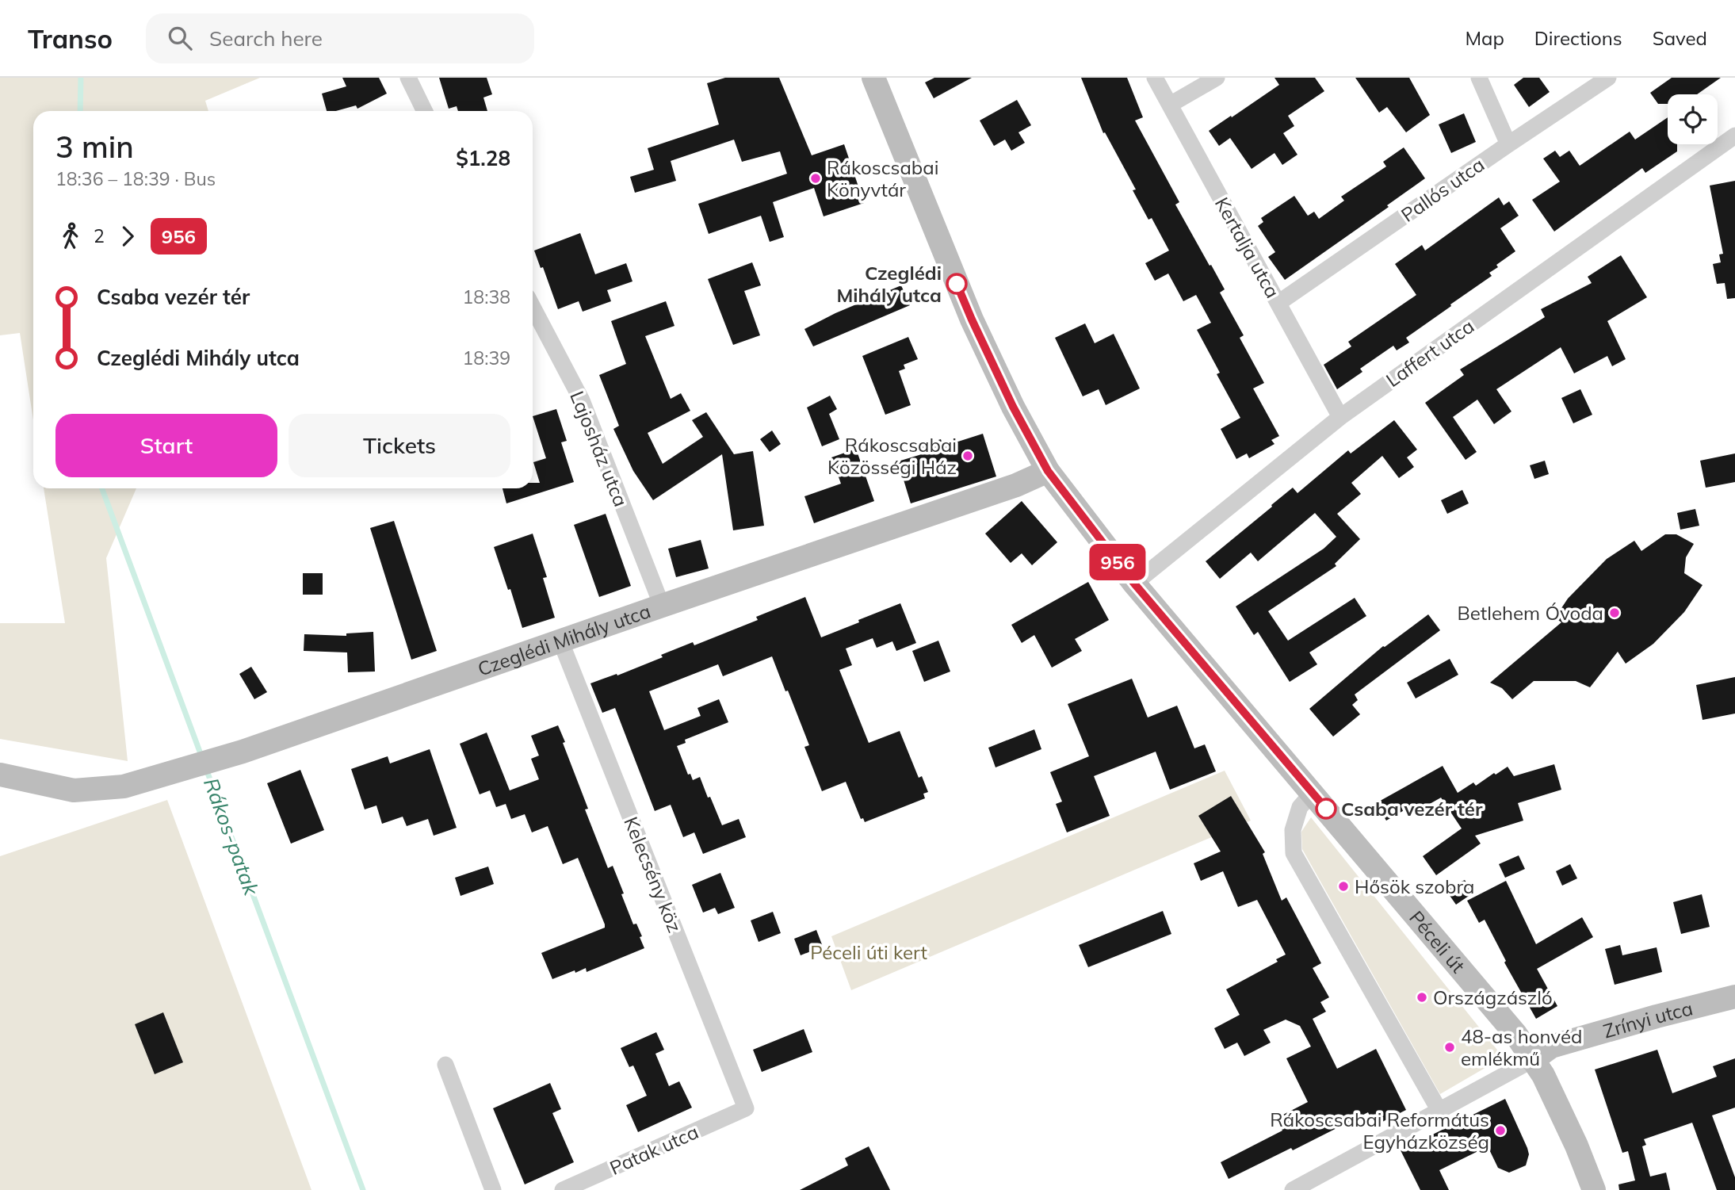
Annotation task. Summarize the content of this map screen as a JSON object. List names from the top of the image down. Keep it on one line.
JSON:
{"streets":{"main road":["Czeglédi Mihály utca","Péceli út","Zrínyi utca"],"street":["Pallós utca","Kertalja utca","Laffert utca","Lajosház utca","Kelecsény köz","Patak utca"]},"crossings":[["Pallós utca","Kertalja utca"],["Kertalja utca","Laffert utca"],["Laffert utca","Péceli út"],["Lajosház utca","Czeglédi Mihály utca"],["Czeglédi Mihály utca","Kelecsény köz"],["Czeglédi Mihály utca","Péceli út"],["Kelecsény köz","Patak utca"],["Péceli út","Zrínyi utca"]],"water":["Rákos-patak"],"parks":["Péceli úti kert"],"places":["Rákoscsabai Könyvtár","Czeglédi Mihály utca","Rákoscsabai Közösségi Ház","Betlehem Óvoda","Csaba vezér tér","Hősök szobra","Országzászló","48-as honvéd emlékmű","Rákoscsabai Református Egyházközség"],"lines":["bus line 956"],"page":{"header":"Transo","search":"Search here","nav":["Map","Directions","Saved"],"on_map":"956","heading":["3 min","18:36 – 18:39 · Bus","$1.28"],"legs":["2","956"],"list":[{"name":"Csaba vezér tér","value":"18:38"},{"name":"Czeglédi Mihály utca","value":"18:39"}],"buttons":["Start","Tickets"]}}
